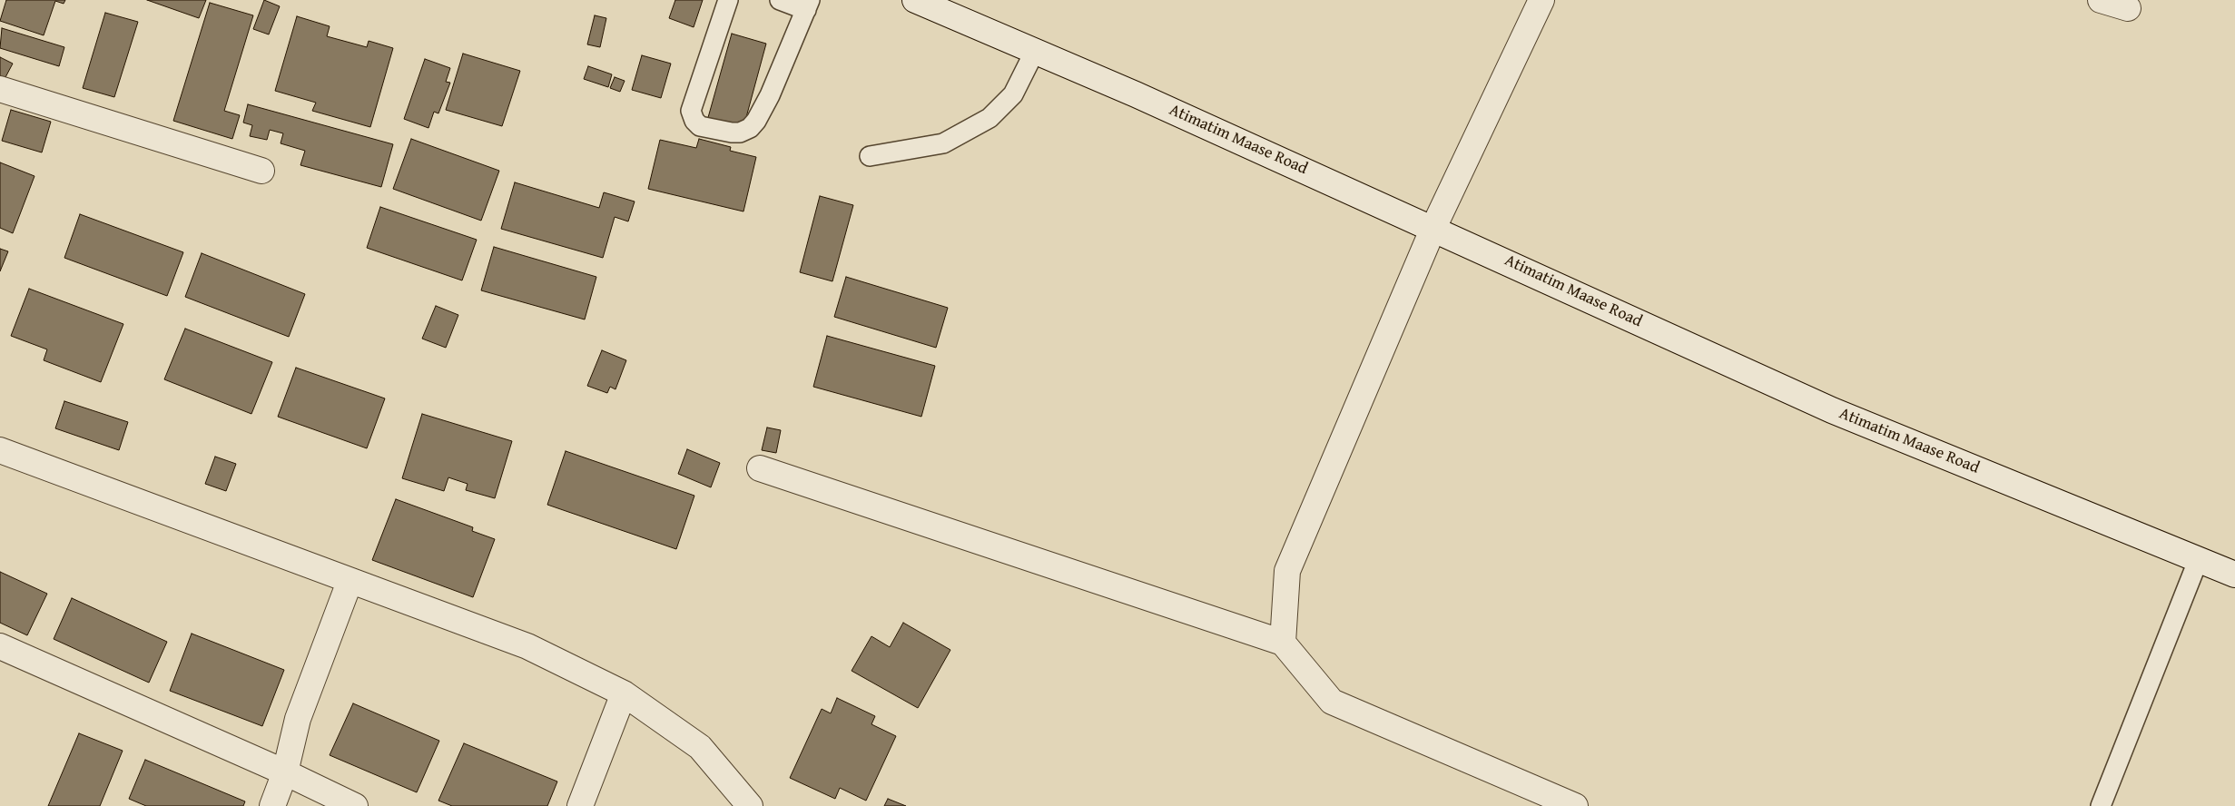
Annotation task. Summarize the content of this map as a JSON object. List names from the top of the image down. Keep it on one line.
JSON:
{"streets":{"street":["Atimatim Maase Road"]}}
